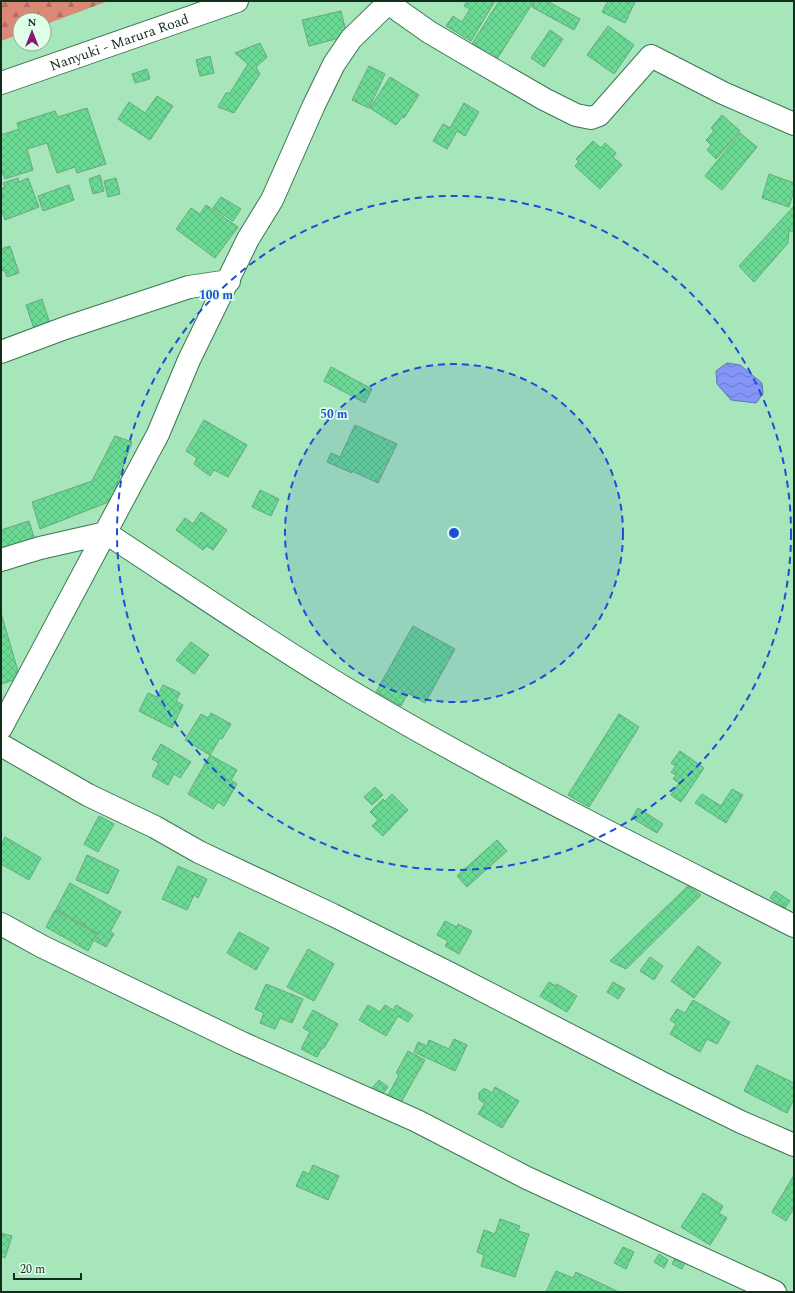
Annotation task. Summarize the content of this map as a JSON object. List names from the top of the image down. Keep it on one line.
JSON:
{"streets":{"street":["Nanyuki - Marura Road"]},"scale_bar":"20 m","north":"top","rings":["100 m","50 m"]}
